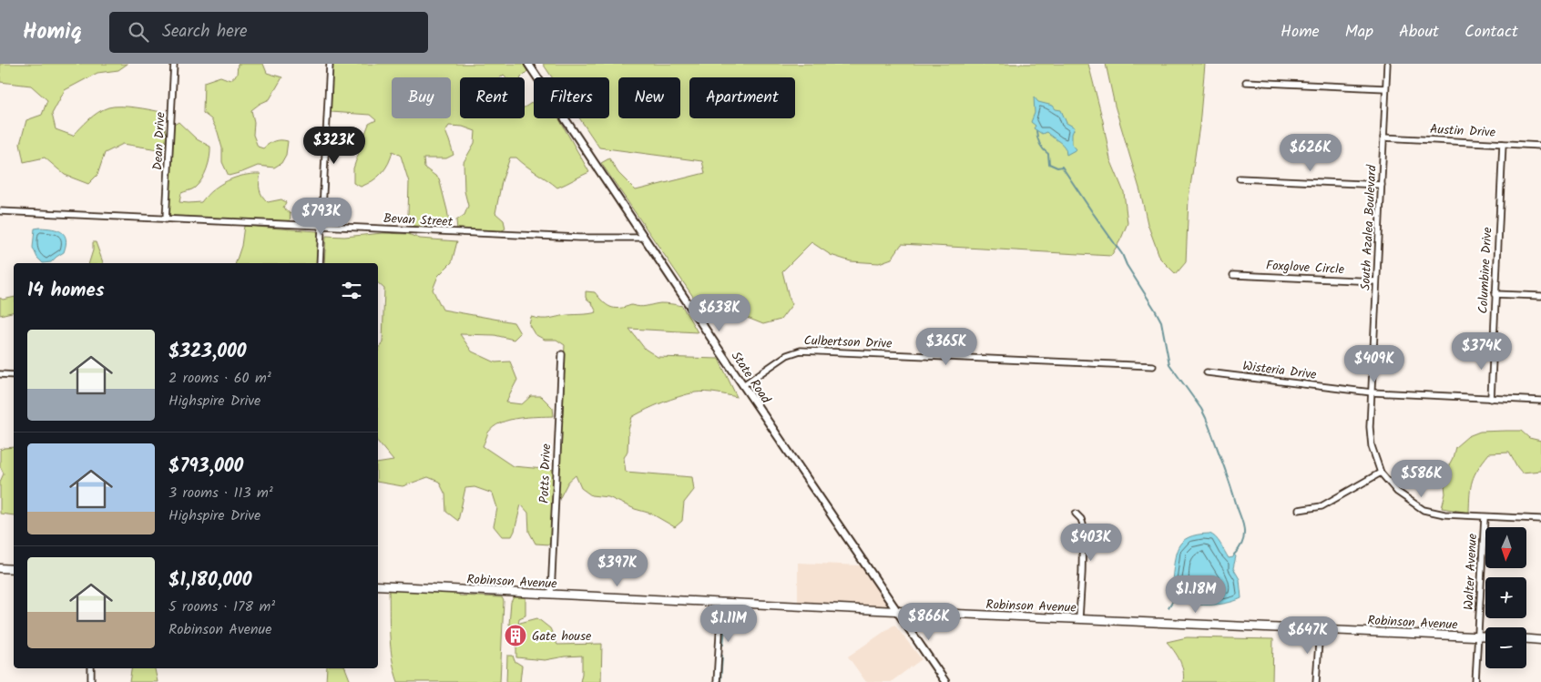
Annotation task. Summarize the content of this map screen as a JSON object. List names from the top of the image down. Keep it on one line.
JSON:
{"streets":{"main road":["Robinson Avenue"],"street":["Austin Drive","Dean Drive","Bevan Street","South Azalea Boulevard","Foxglove Circle","Columbine Drive","Culbertson Drive","Wisteria Drive","State Road","Potts Drive","Walter Avenue"]},"crossings":[["Austin Drive","South Azalea Boulevard"],["Austin Drive","Columbine Drive"],["Dean Drive","Bevan Street"],["Bevan Street","State Road"],["South Azalea Boulevard","Foxglove Circle"],["South Azalea Boulevard","Wisteria Drive"],["Columbine Drive","Wisteria Drive"],["Culbertson Drive","State Road"],["State Road","Robinson Avenue"],["Potts Drive","Robinson Avenue"],["Walter Avenue","Robinson Avenue"]],"places":{"building":["Gate house"]},"north":"bottom","page":{"header":"Homiq","search":"Search here","nav":["Home","Map","About","Contact"],"chip":["Buy","Rent","Filters","New","Apartment"],"price":["$323K","$626K","$793K","$638K","$365K","$374K","$409K","$586K","$403K","$397K","$1.18M","$866K","$1.11M","$647K"],"heading":"14 homes","list":[{"name":"$323,000","note":"2 rooms · 60 m² · Highspire Drive"},{"name":"$793,000","note":"3 rooms · 113 m² · Highspire Drive"},{"name":"$1,180,000","note":"5 rooms · 178 m² · Robinson Avenue"}],"map_buttons":["+","−"]}}
